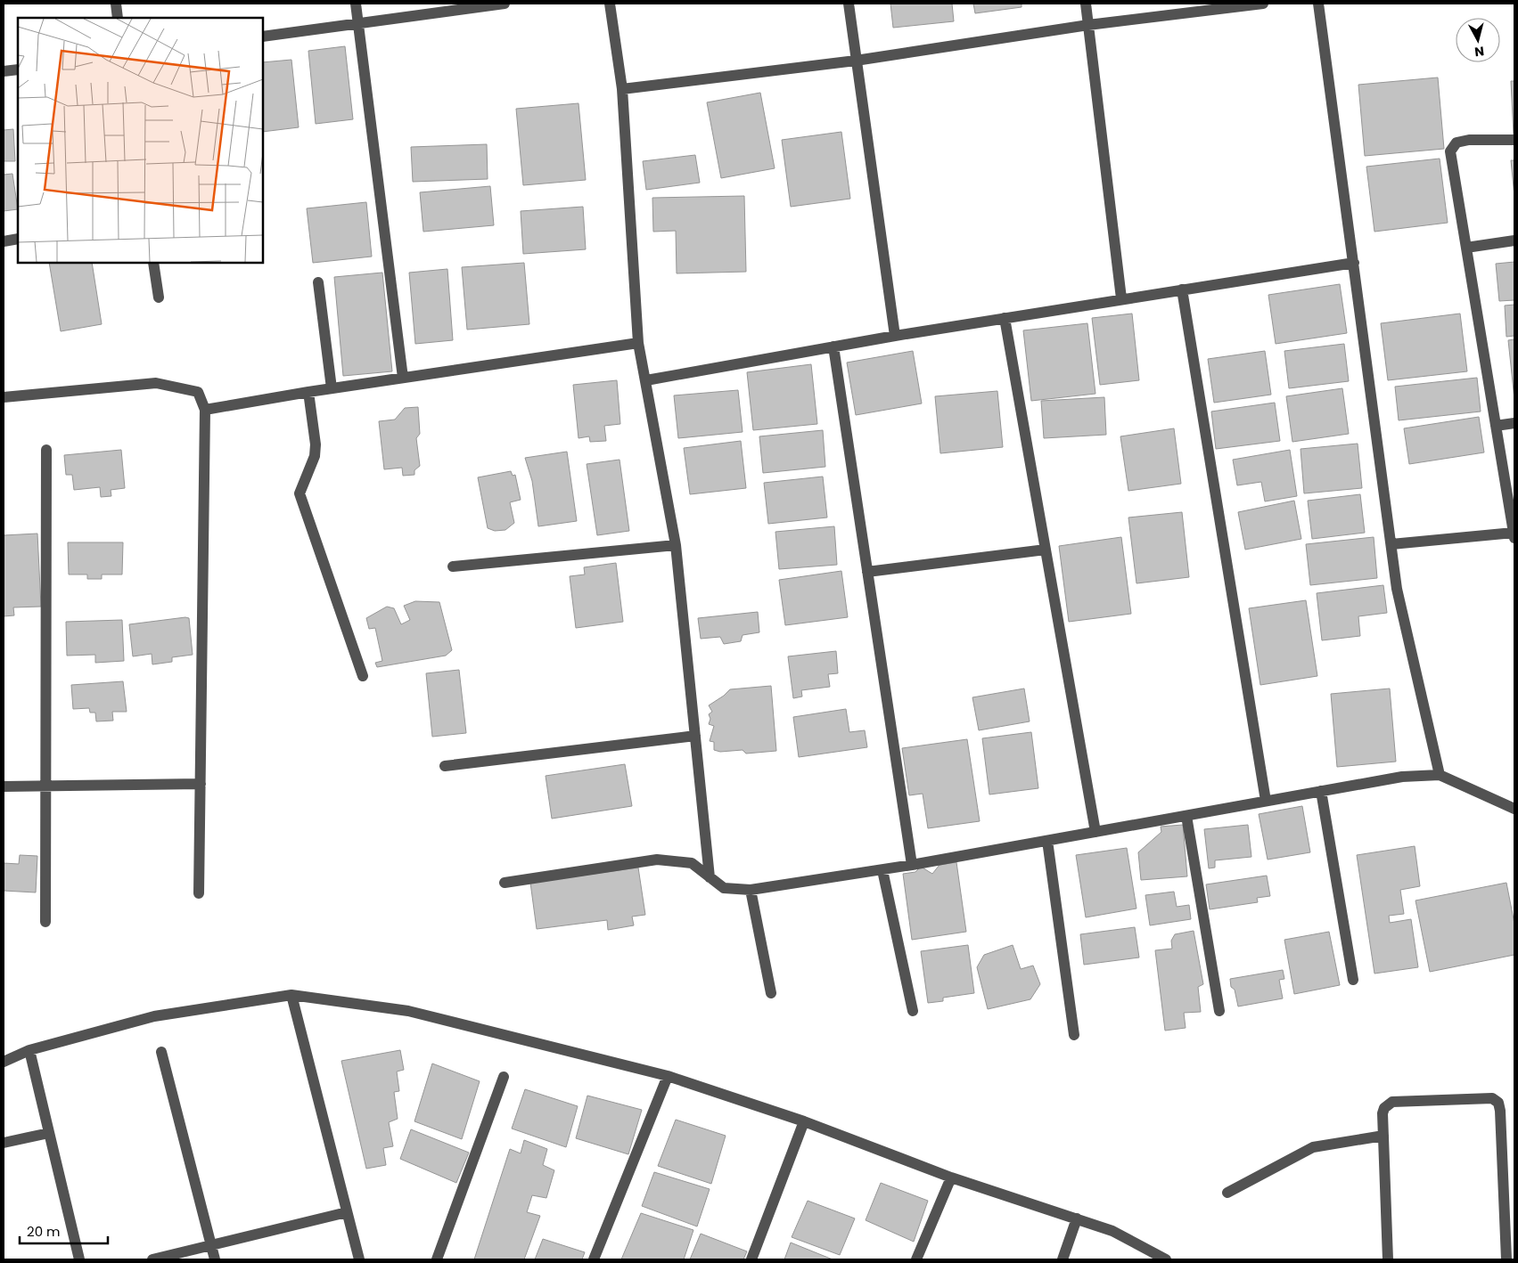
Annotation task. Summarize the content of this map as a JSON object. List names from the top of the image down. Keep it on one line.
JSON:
{"scale_bar":"20 m","north":"bottom"}
